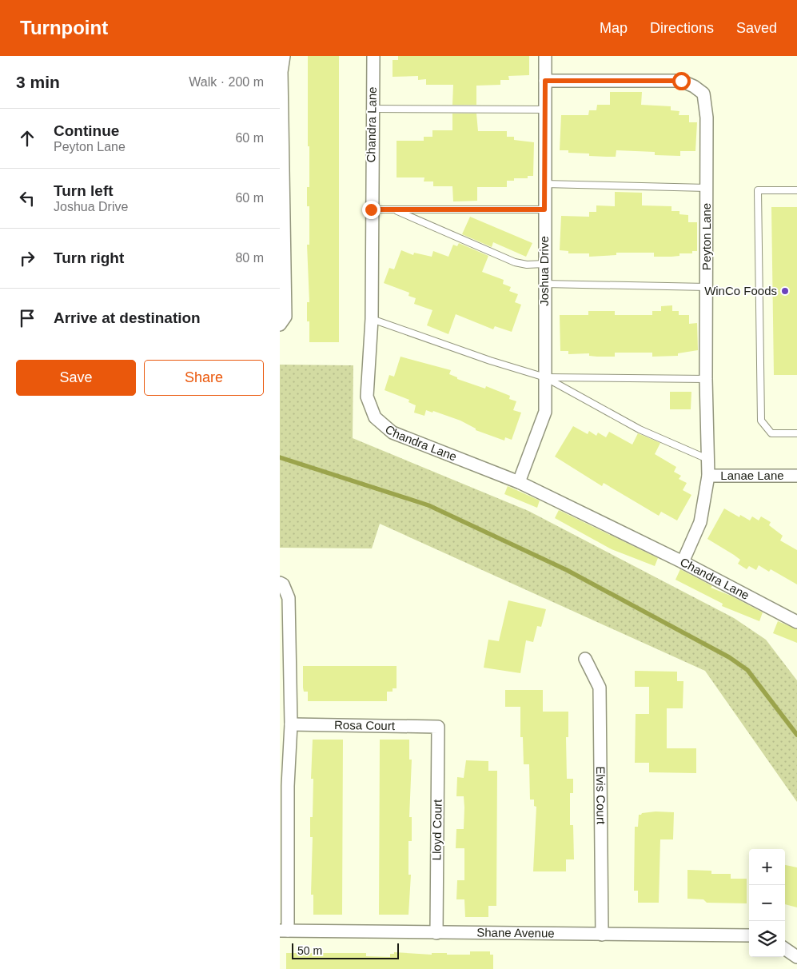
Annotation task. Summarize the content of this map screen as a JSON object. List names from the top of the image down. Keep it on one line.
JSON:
{"streets":{"street":["Chandra Lane","Peyton Lane","Joshua Drive","Lanae Lane","Rosa Court","Elvis Court","Lloyd Court","Shane Avenue"]},"crossings":[["Chandra Lane","Peyton Lane"],["Chandra Lane","Joshua Drive"],["Peyton Lane","Joshua Drive"],["Peyton Lane","Lanae Lane"],["Rosa Court","Lloyd Court"],["Elvis Court","Shane Avenue"],["Lloyd Court","Shane Avenue"]],"places":["WinCo Foods"],"scale_bar":"50 m","page":{"header":"Turnpoint","nav":["Map","Directions","Saved"],"heading":["3 min","Walk · 200 m"],"list":[["Continue","Peyton Lane","60 m"],["Turn left","Joshua Drive","60 m"],["Turn right","80 m"],"Arrive at destination"],"buttons":["Save","Share"],"map_buttons":["+","−"],"scale":"50 m"}}
